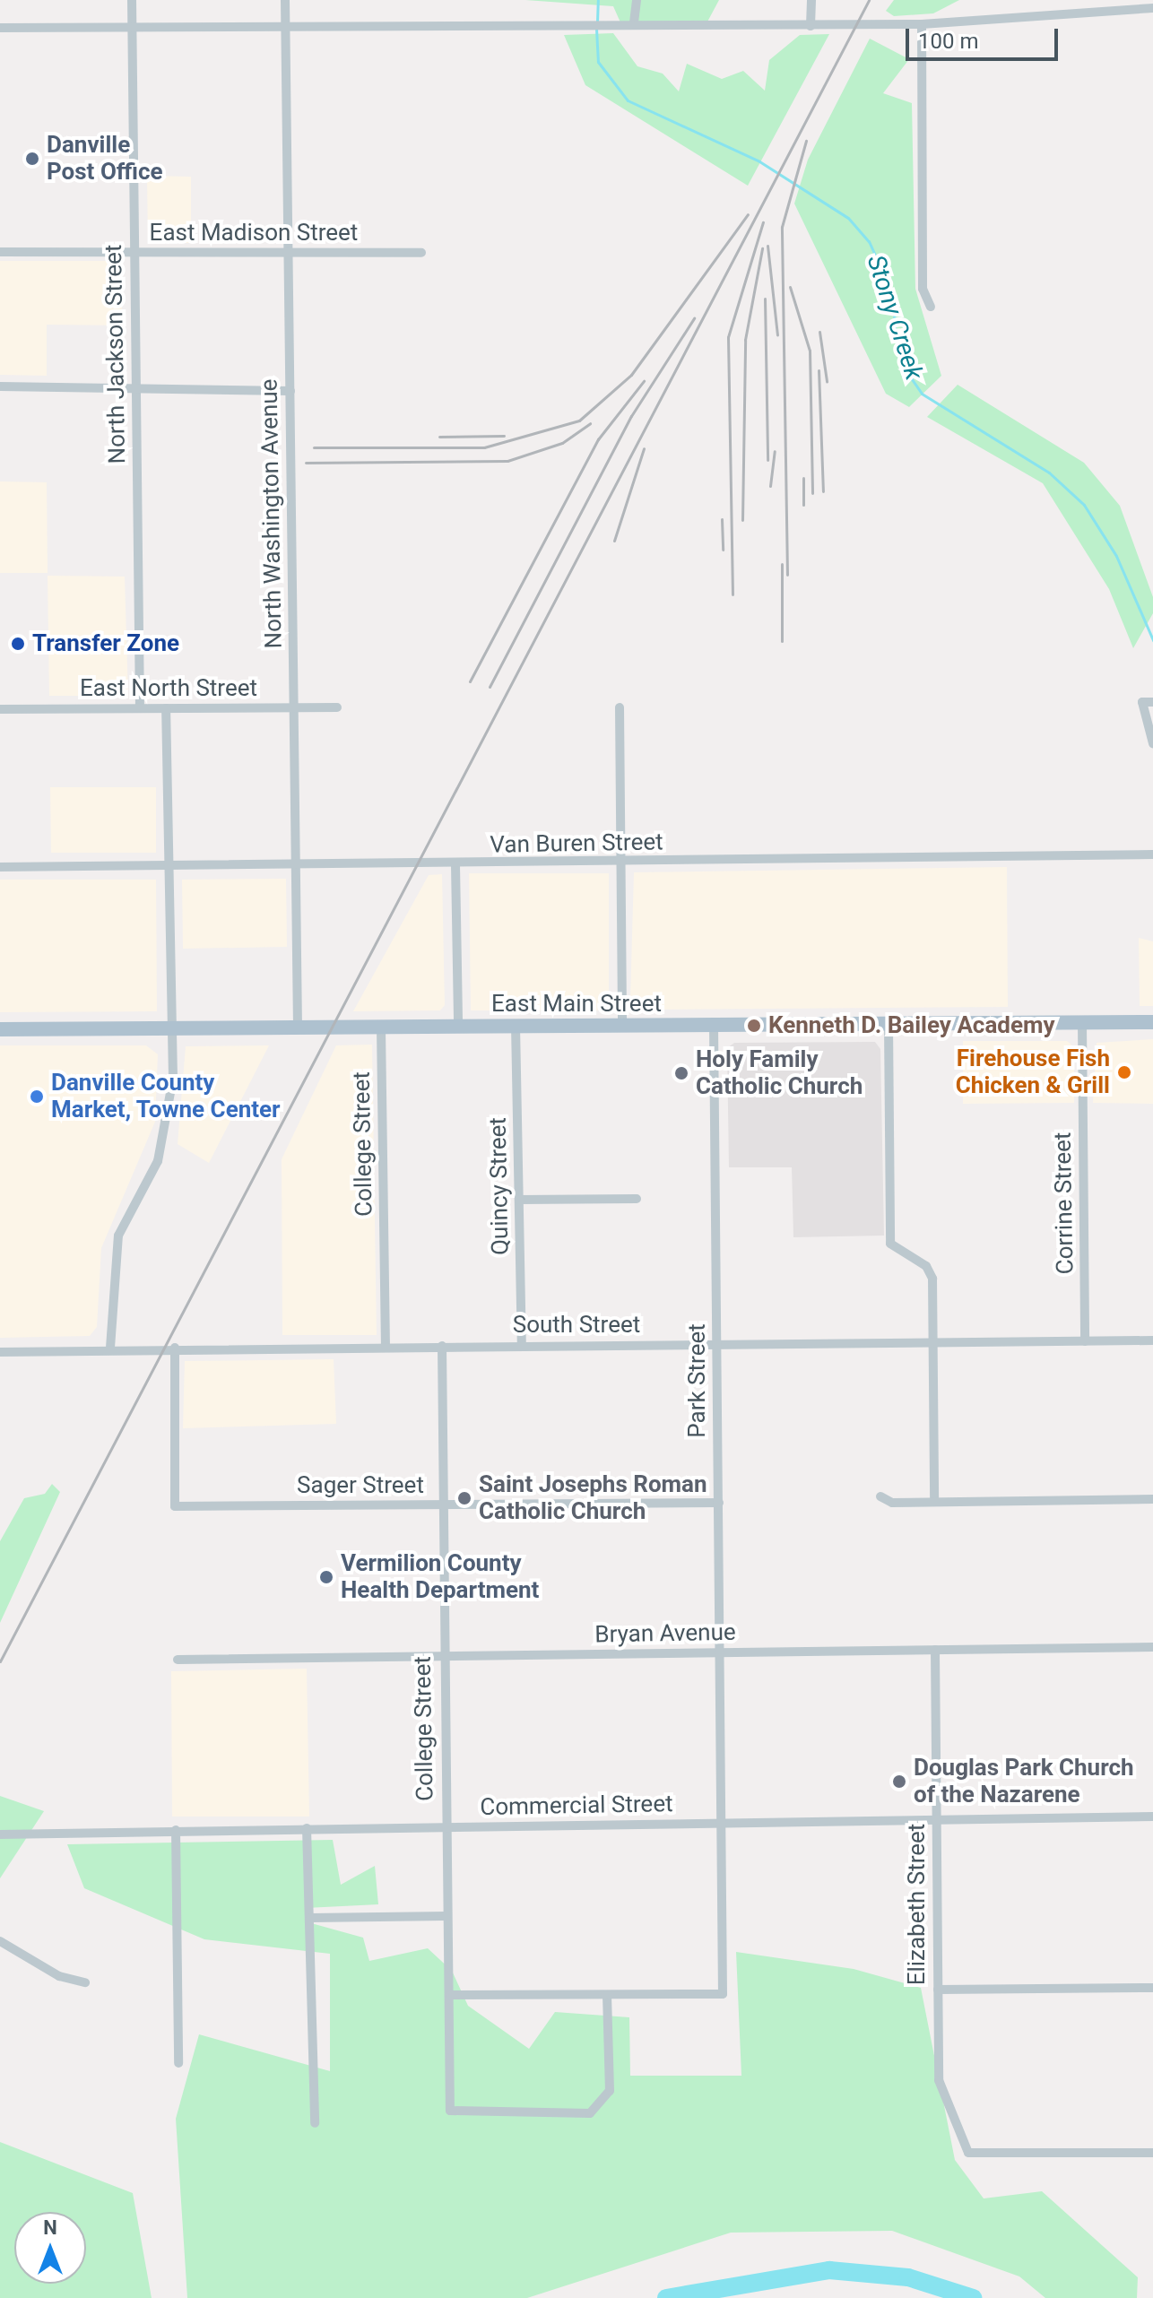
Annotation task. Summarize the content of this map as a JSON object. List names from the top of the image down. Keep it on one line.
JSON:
{"streets":{"main road":["East Main Street"],"street":["East Madison Street","North Jackson Street","North Washington Avenue","East North Street","Van Buren Street","College Street","Quincy Street","Corrine Street","South Street","Park Street","Sager Street","Bryan Avenue","Commercial Street","Elizabeth Street"]},"crossings":[["East Madison Street","North Jackson Street"],["East Madison Street","North Washington Avenue"],["North Jackson Street","East North Street"],["North Washington Avenue","East North Street"],["North Washington Avenue","Van Buren Street"],["North Washington Avenue","East Main Street"],["East Main Street","College Street"],["East Main Street","Quincy Street"],["East Main Street","Corrine Street"],["East Main Street","Park Street"],["College Street","South Street"],["College Street","Park Street"],["College Street","Sager Street"],["College Street","Bryan Avenue"],["College Street","Commercial Street"],["Quincy Street","South Street"],["Corrine Street","South Street"],["South Street","Park Street"],["South Street","Sager Street"],["Park Street","Sager Street"],["Park Street","Bryan Avenue"],["Park Street","Commercial Street"],["Bryan Avenue","Elizabeth Street"],["Commercial Street","Elizabeth Street"]],"water":["Stony Creek"],"places":["Danville Post Office","Transfer Zone","Kenneth D. Bailey Academy","Firehouse Fish Chicken & Grill","Holy Family Catholic Church","Danville County Market, Towne Center","Saint Josephs Roman Catholic Church","Vermilion County Health Department","Douglas Park Church of the Nazarene"],"scale_bar":"100 m","north":"top"}
